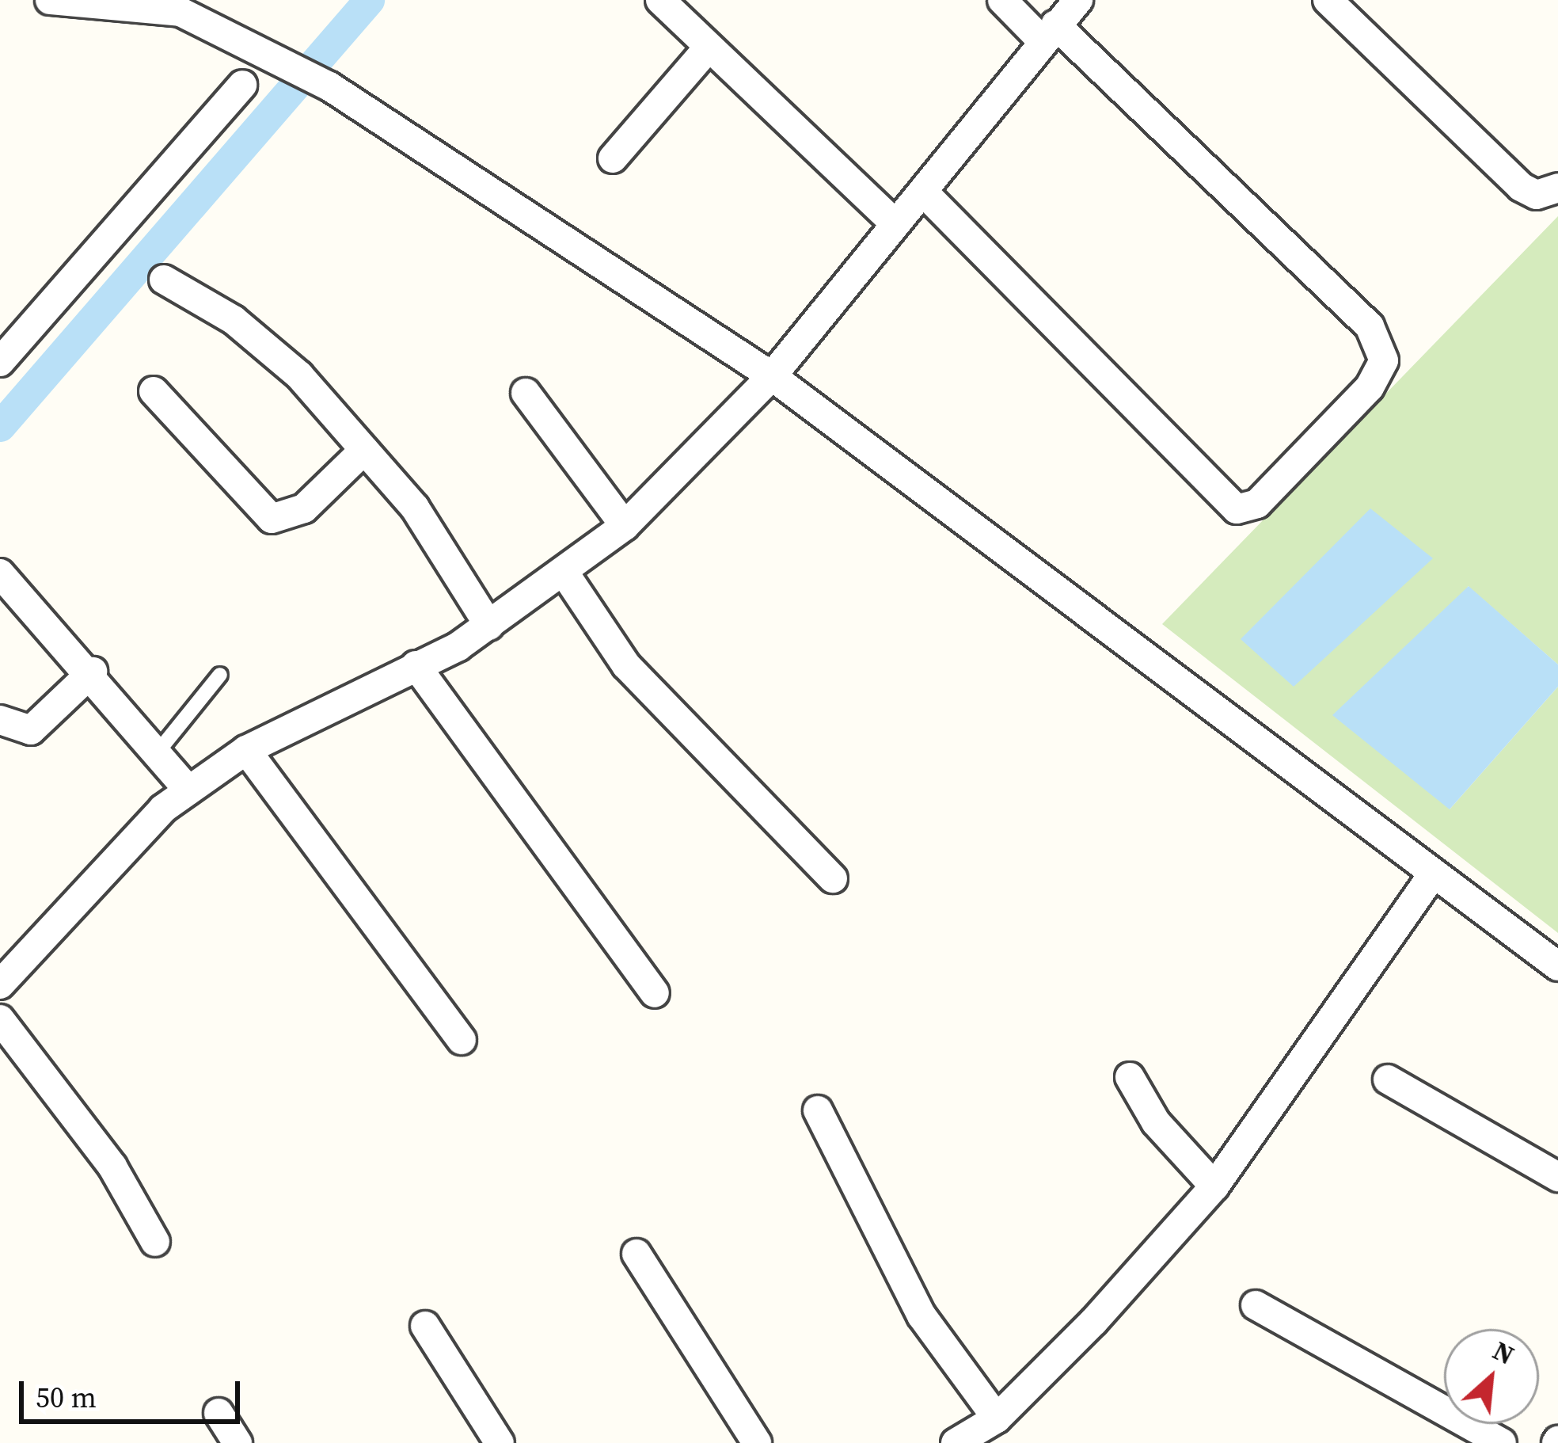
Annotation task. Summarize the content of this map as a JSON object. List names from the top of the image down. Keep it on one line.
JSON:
{"scale_bar":"50 m","north":"top right"}
